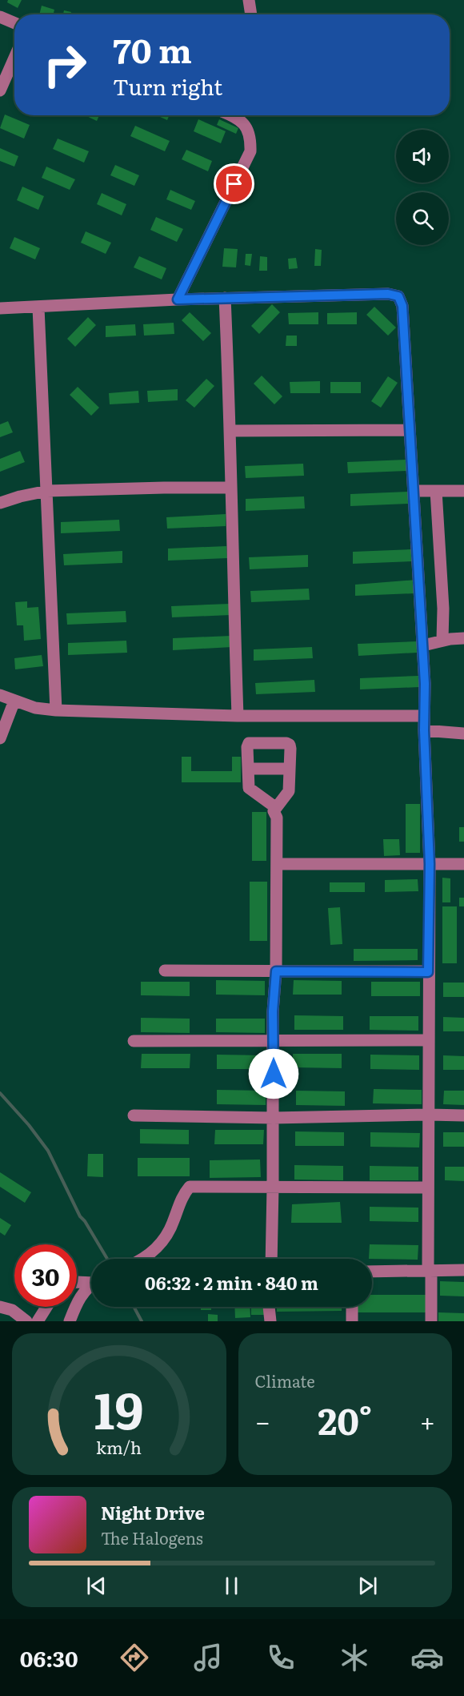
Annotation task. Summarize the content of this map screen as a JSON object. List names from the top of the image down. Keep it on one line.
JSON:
{"page":{"turn":["70 m","Turn right"],"limit":"30","trip":"06:32 · 2 min · 840 m","tile":"Climate","heat":["−","20°","+"],"song":["Night Drive","The Halogens"],"tabs":"06:30","gauge":["19","km/h"]}}
